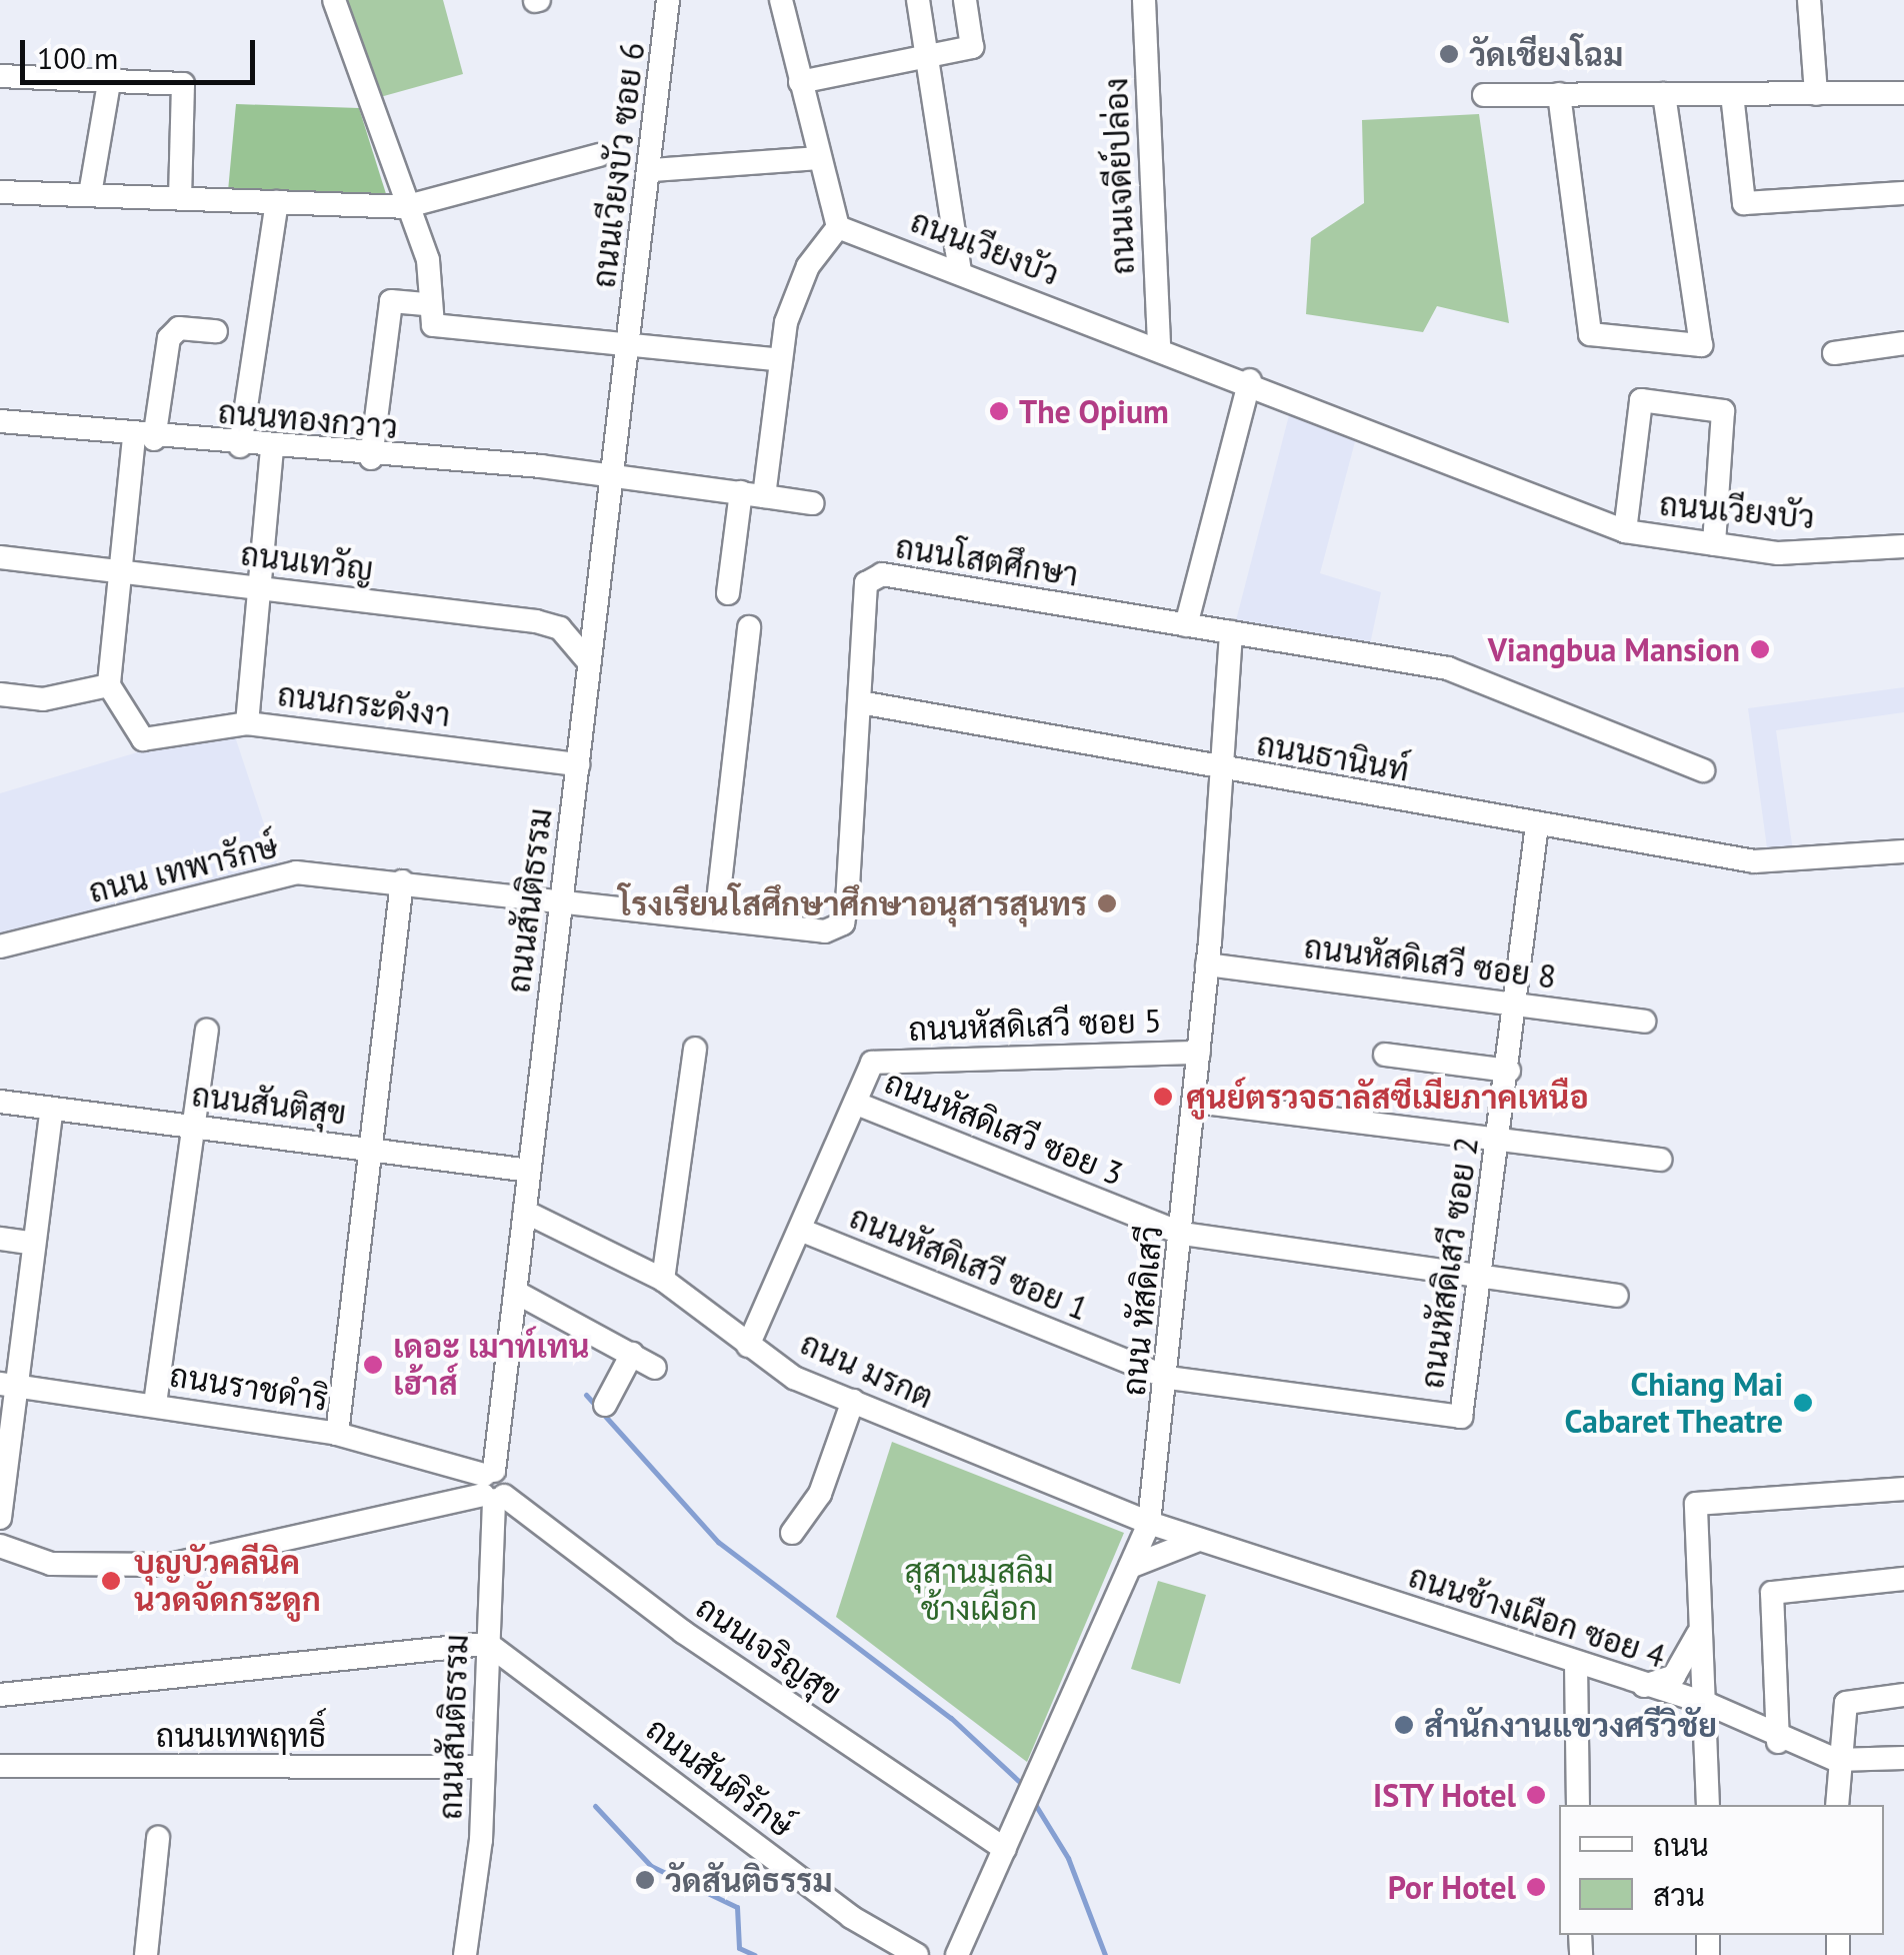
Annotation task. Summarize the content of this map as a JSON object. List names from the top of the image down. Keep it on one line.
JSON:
{"streets":{"street":["ถนนเวียงบัว ซอย 6","ถนนเจดีย์ปล่อง","ถนนเวียงบัว","ถนนทองกวาว","ถนนโสตศึกษา","ถนนเทวัญ","ถนนกระดังงา","ถนนธานินท์","ถนน เทพารักษ์","ถนนสันติธรรม","ถนนหัสดิเสวี ซอย 8","ถนนหัสดิเสวี ซอย 5","ถนนสันติสุข","ถนนหัสดิเสวี ซอย 3","ถนนหัสดิเสวี ซอย 1","ถนนหัสดิเสวี ซอย 2","ถนน หัสดิเสวี","ถนน มรกต","ถนนราชดำริ","ถนนช้างเผือก ซอย 4","ถนนเจริญสุข","ถนนเทพฤทธิ์","ถนนสันติรักษ์"]},"crossings":[["ถนนเวียงบัว ซอย 6","ถนนสันติธรรม"],["ถนนเจดีย์ปล่อง","ถนนเวียงบัว"],["ถนนทองกวาว","ถนนสันติธรรม"],["ถนนโสตศึกษา","ถนนธานินท์"],["ถนนโสตศึกษา","ถนน เทพารักษ์"],["ถนนโสตศึกษา","ถนนสันติธรรม"],["ถนนโสตศึกษา","ถนน หัสดิเสวี"],["ถนนเทวัญ","ถนนสันติธรรม"],["ถนนกระดังงา","ถนนสันติธรรม"],["ถนนธานินท์","ถนนหัสดิเสวี ซอย 2"],["ถนนธานินท์","ถนน หัสดิเสวี"],["ถนน เทพารักษ์","ถนนสันติธรรม"],["ถนนสันติธรรม","ถนนสันติสุข"],["ถนนสันติธรรม","ถนน มรกต"],["ถนนสันติธรรม","ถนนราชดำริ"],["ถนนสันติธรรม","ถนนเจริญสุข"],["ถนนสันติธรรม","ถนนเทพฤทธิ์"],["ถนนสันติธรรม","ถนนสันติรักษ์"],["ถนนหัสดิเสวี ซอย 8","ถนนหัสดิเสวี ซอย 2"],["ถนนหัสดิเสวี ซอย 8","ถนน หัสดิเสวี"],["ถนนหัสดิเสวี ซอย 5","ถนนหัสดิเสวี ซอย 3"],["ถนนหัสดิเสวี ซอย 5","ถนน หัสดิเสวี"],["ถนนหัสดิเสวี ซอย 3","ถนนหัสดิเสวี ซอย 2"],["ถนนหัสดิเสวี ซอย 3","ถนน หัสดิเสวี"],["ถนนหัสดิเสวี ซอย 1","ถนนหัสดิเสวี ซอย 2"],["ถนนหัสดิเสวี ซอย 1","ถนน หัสดิเสวี"],["ถนนหัสดิเสวี ซอย 2","ถนน หัสดิเสวี"],["ถนน หัสดิเสวี","ถนน มรกต"],["ถนน หัสดิเสวี","ถนนช้างเผือก ซอย 4"],["ถนน หัสดิเสวี","ถนนเจริญสุข"],["ถนน มรกต","ถนนช้างเผือก ซอย 4"],["ถนนราชดำริ","ถนนเจริญสุข"]],"parks":["สุสานมุสลิม ช้างเผือก"],"places":["วัดเชียงโฉม","The Opium","Viangbua Mansion","โรงเรียนโสศึกษาศึกษาอนุสารสุนทร","ศูนย์ตรวจธาลัสซีเมียภาคเหนือ","เดอะ เมาท์เทน เฮ้าส์","Chiang Mai Cabaret Theatre","บุญบัวคลีนิค นวดจัดกระดูก","สำนักงานแขวงศรีวิชัย","ISTY Hotel","วัดสันติธรรม","Por Hotel"],"legend":["ถนน","สวน"],"scale_bar":"100 m"}
